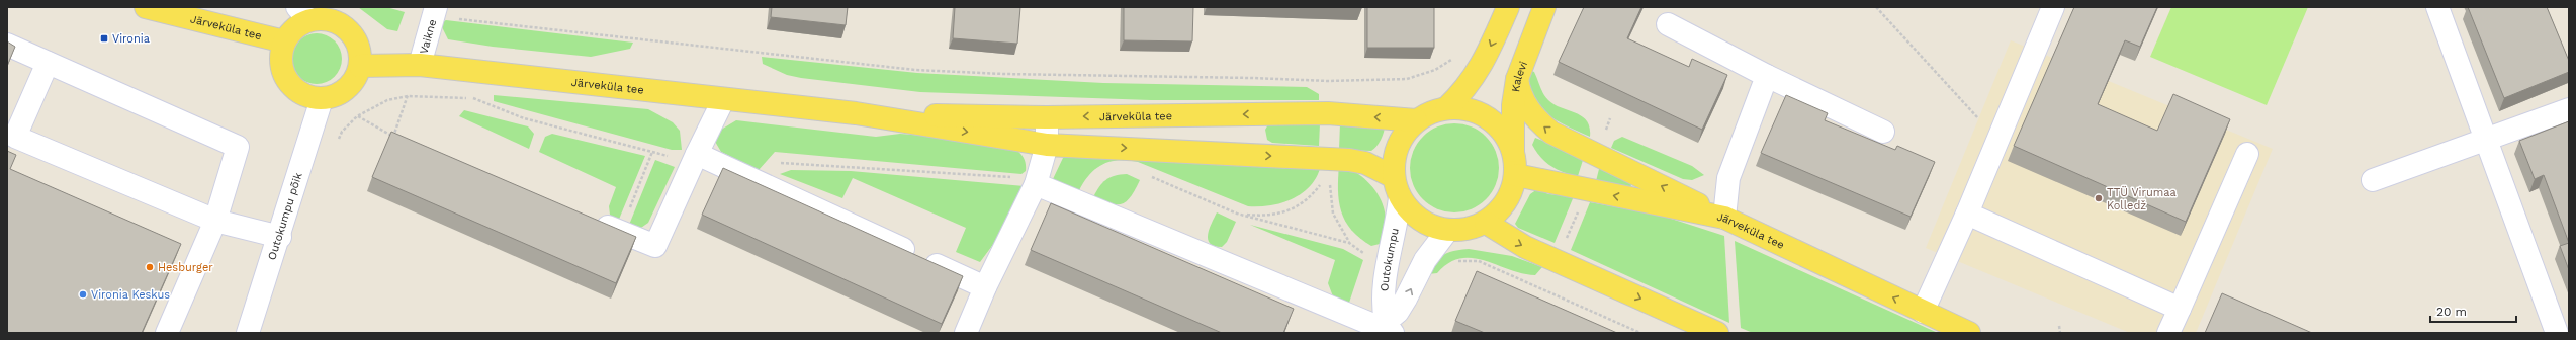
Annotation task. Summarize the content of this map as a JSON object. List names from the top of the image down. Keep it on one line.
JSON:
{"streets":{"main road":["Järveküla tee","Kalevi"],"street":["Vaikne","Outokumpu põik","Outokumpu"]},"crossings":[["Järveküla tee","Vaikne"],["Järveküla tee","Kalevi"],["Järveküla tee","Outokumpu põik"],["Järveküla tee","Outokumpu"],["Kalevi","Outokumpu"]],"one_way":["Outokumpu"],"places":{"transit":["Vironia"],"other":["TTÜ Virumaa Kolledž","Hesburger","Vironia Keskus"]},"scale_bar":"20 m"}
